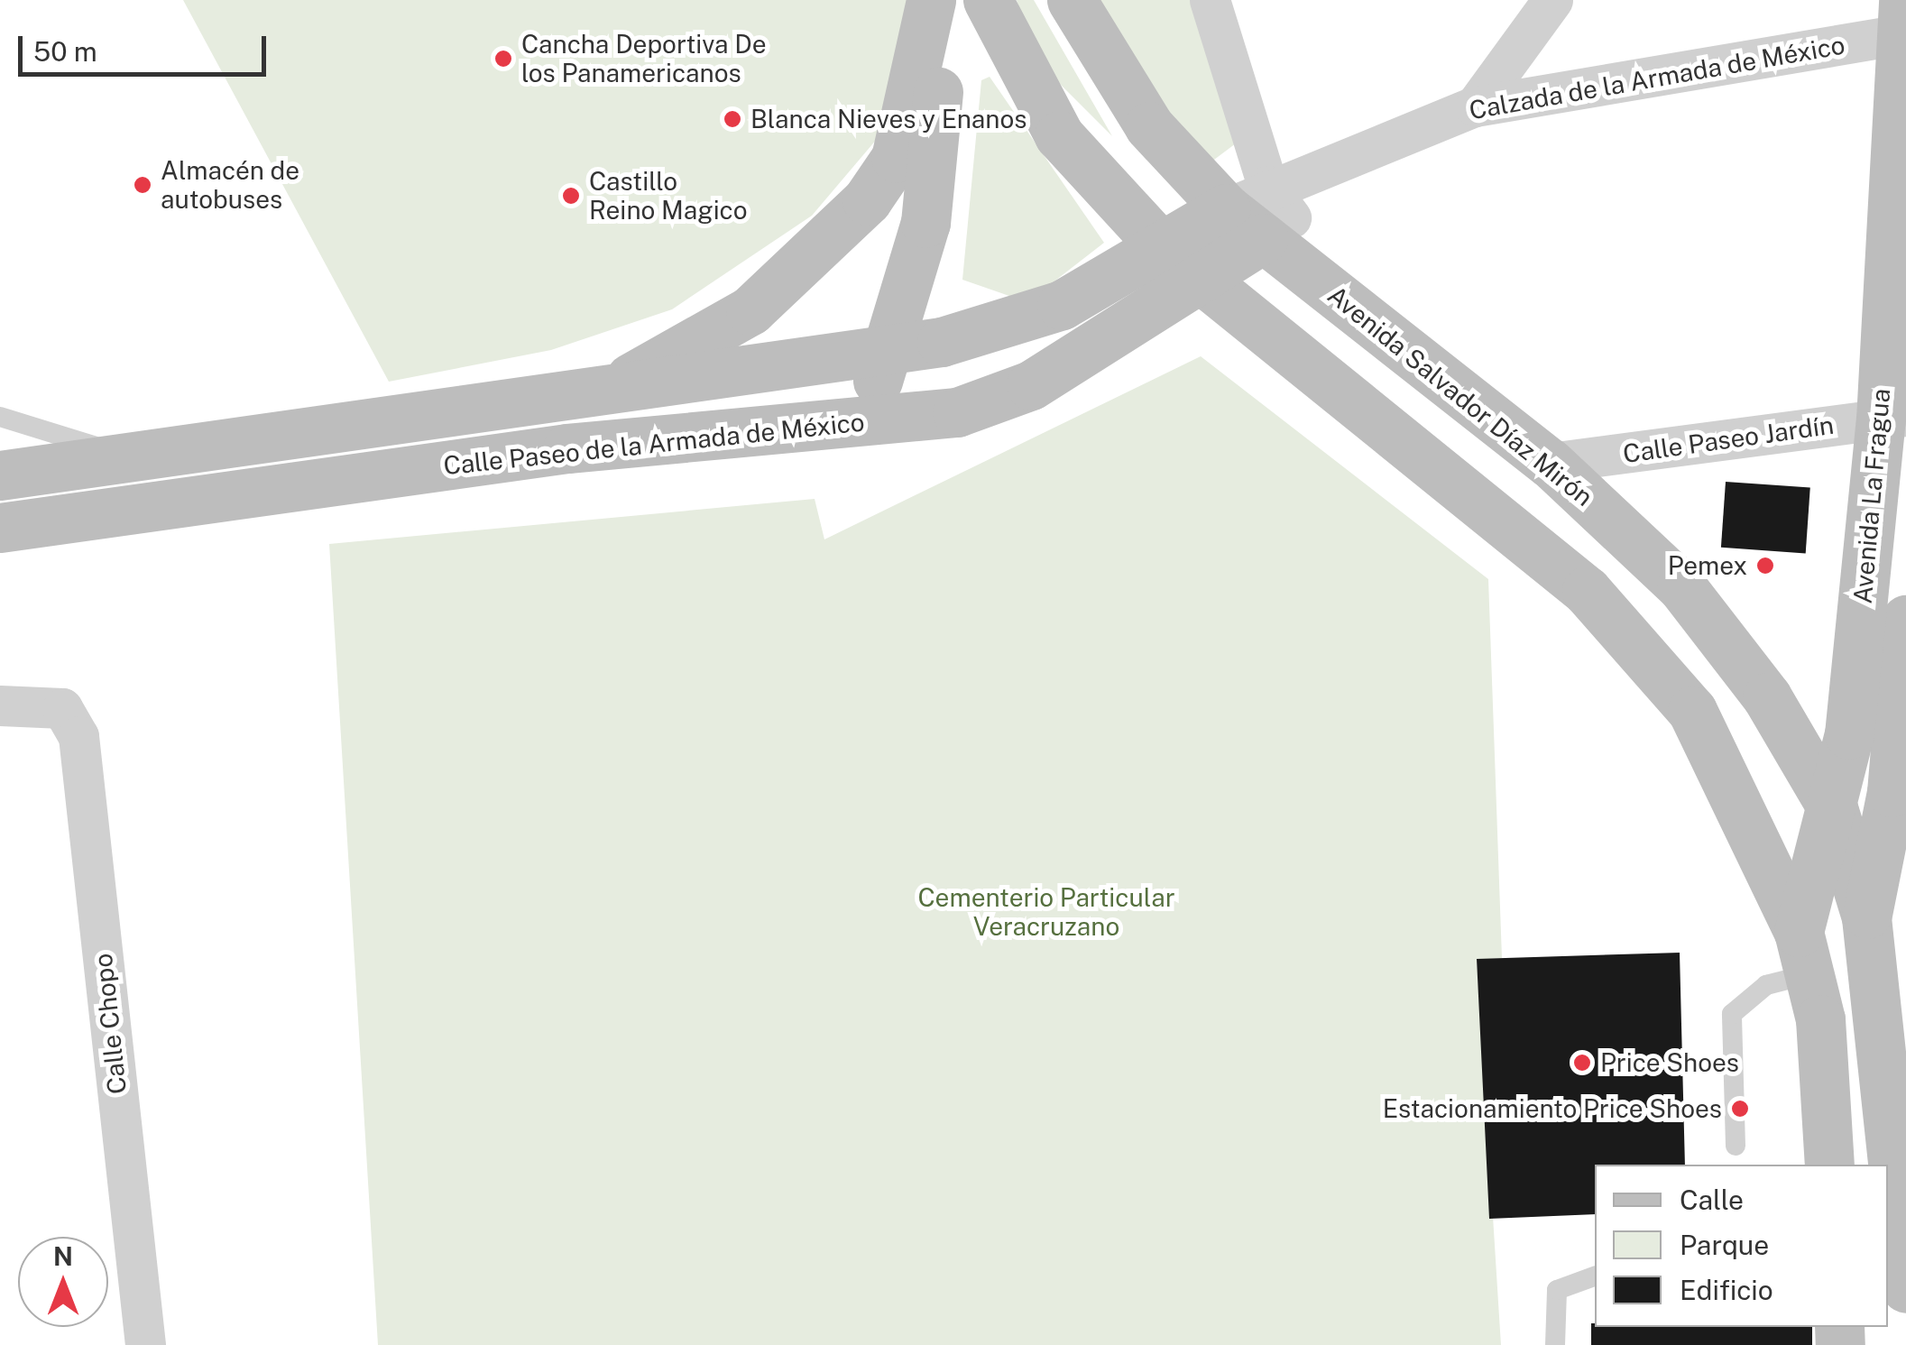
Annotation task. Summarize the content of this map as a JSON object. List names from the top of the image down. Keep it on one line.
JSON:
{"streets":{"main road":["Avenida Salvador Díaz Mirón","Calle Paseo de la Armada de México","Avenida La Fragua"],"street":["Calzada de la Armada de México","Calle Paseo Jardín","Calle Chopo"]},"crossings":[["Calzada de la Armada de México","Avenida Salvador Díaz Mirón"],["Calzada de la Armada de México","Calle Paseo de la Armada de México"],["Calzada de la Armada de México","Avenida La Fragua"],["Avenida Salvador Díaz Mirón","Calle Paseo Jardín"],["Avenida Salvador Díaz Mirón","Calle Paseo de la Armada de México"],["Avenida Salvador Díaz Mirón","Avenida La Fragua"],["Calle Paseo Jardín","Avenida La Fragua"]],"parks":["Cementerio Particular Veracruzano"],"places":["Cancha Deportiva De los Panamericanos","Blanca Nieves y Enanos","Almacén de autobuses","Castillo Reino Magico","Pemex","Price Shoes","Estacionamiento Price Shoes"],"legend":["Calle","Parque","Edificio"],"scale_bar":"50 m","north":"top"}
